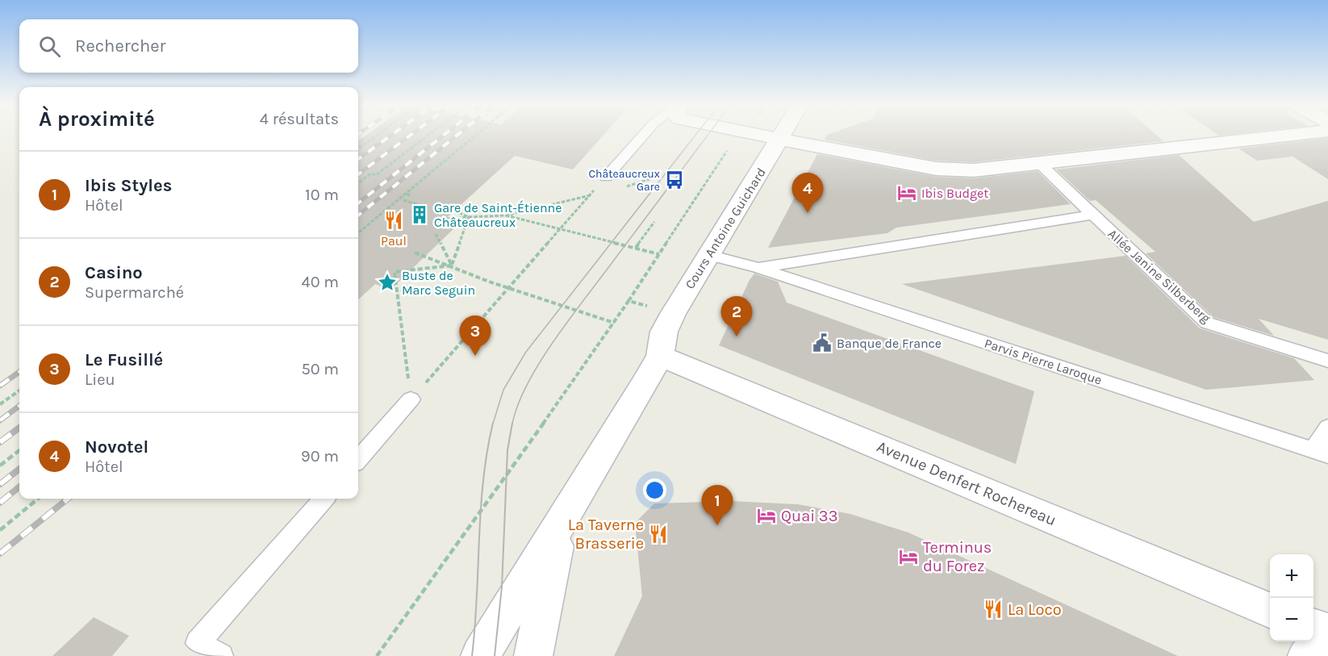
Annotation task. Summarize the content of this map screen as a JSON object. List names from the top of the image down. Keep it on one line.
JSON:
{"streets":{"street":["Cours Antoine Guichard","Avenue Denfert Rochereau"],"lane":["Allée Janine Silberberg","Parvis Pierre Laroque"]},"crossings":[["Cours Antoine Guichard","Parvis Pierre Laroque"],["Cours Antoine Guichard","Avenue Denfert Rochereau"],["Allée Janine Silberberg","Parvis Pierre Laroque"]],"places":{"bus stop":["Châteaucreux Gare"],"hotel":["Ibis Budget","Quai 33","Terminus du Forez"],"building":["Gare de Saint-Étienne Châteaucreux"],"restaurant":["Paul","La Taverne Brasserie","La Loco"],"place":["Buste de Marc Seguin"],"public building":["Banque de France"]},"page":{"search":"Rechercher","heading":["À proximité","4 résultats"],"list":[{"mark":"1","name":"Ibis Styles","note":"Hôtel","value":"10 m"},{"mark":"2","name":"Casino","note":"Supermarché","value":"40 m"},{"mark":"3","name":"Le Fusillé","note":"Lieu","value":"50 m"},{"mark":"4","name":"Novotel","note":"Hôtel","value":"90 m"}],"pins":["4","2","3","1"],"map_buttons":["+","−"]}}
